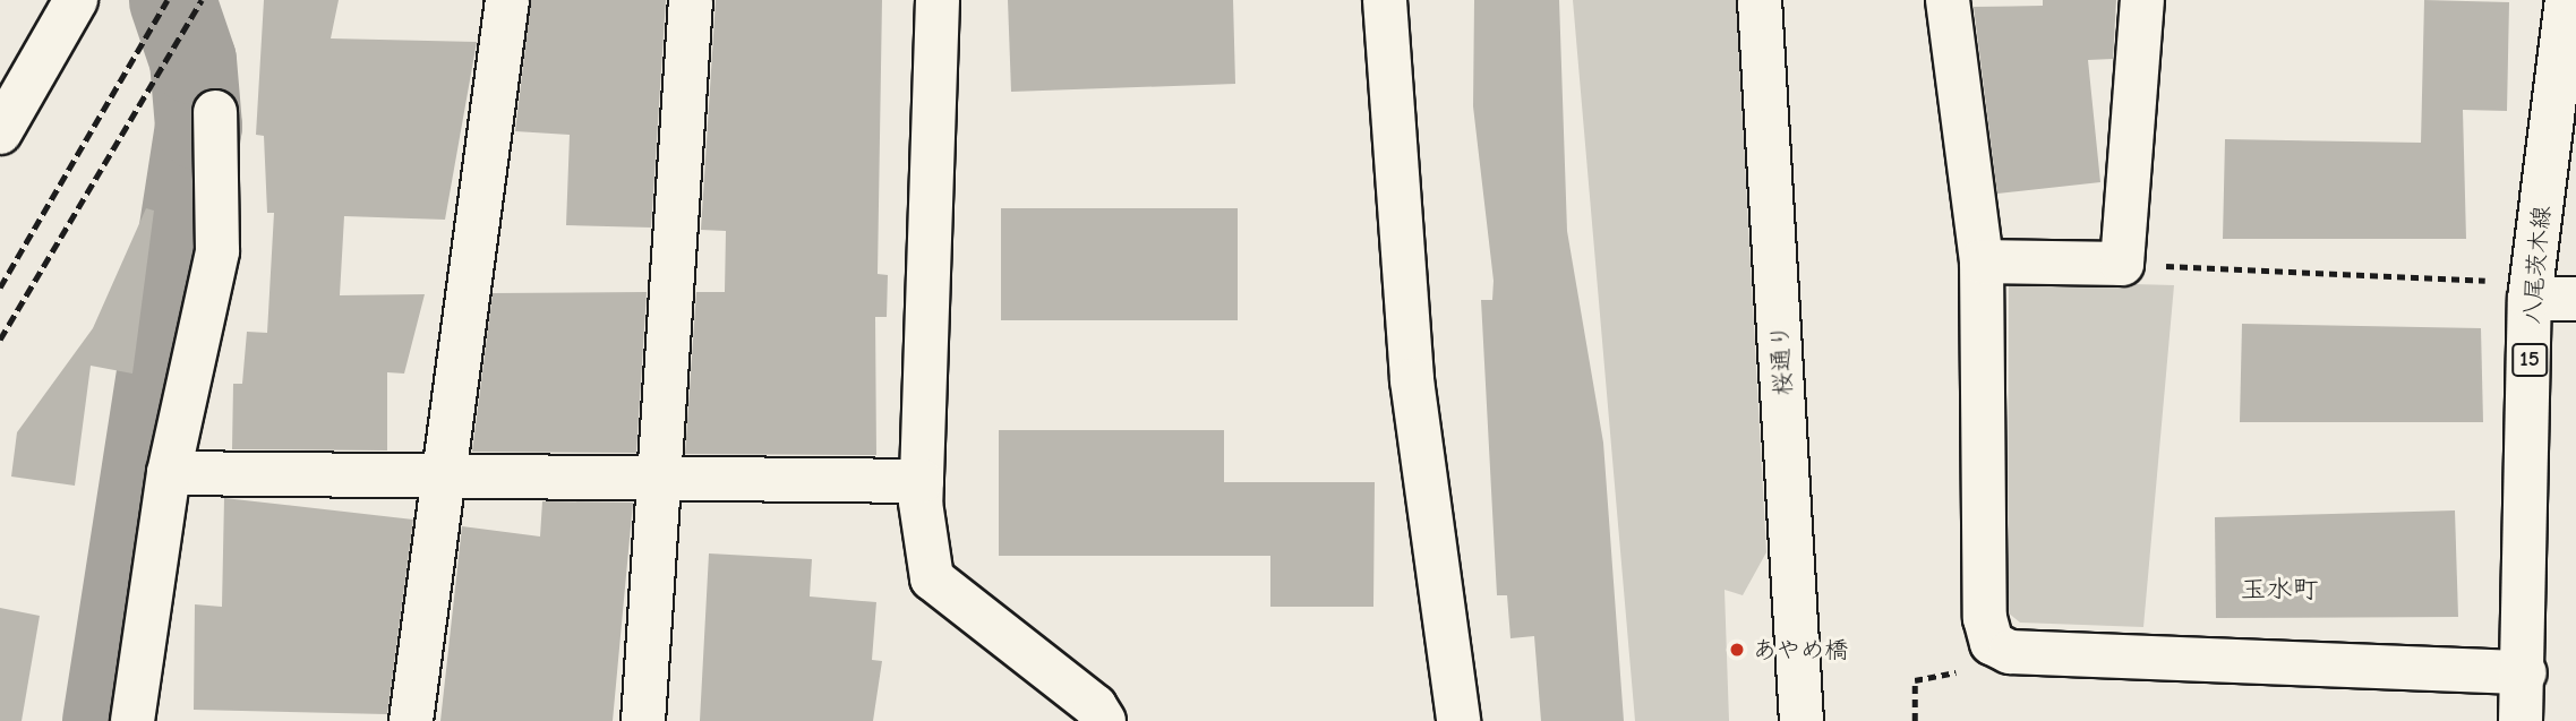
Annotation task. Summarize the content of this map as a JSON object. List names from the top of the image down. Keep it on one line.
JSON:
{"streets":{"street":["八尾茨木線","桜通り","15"]},"districts":["玉水町"],"places":["あやめ橋"]}
